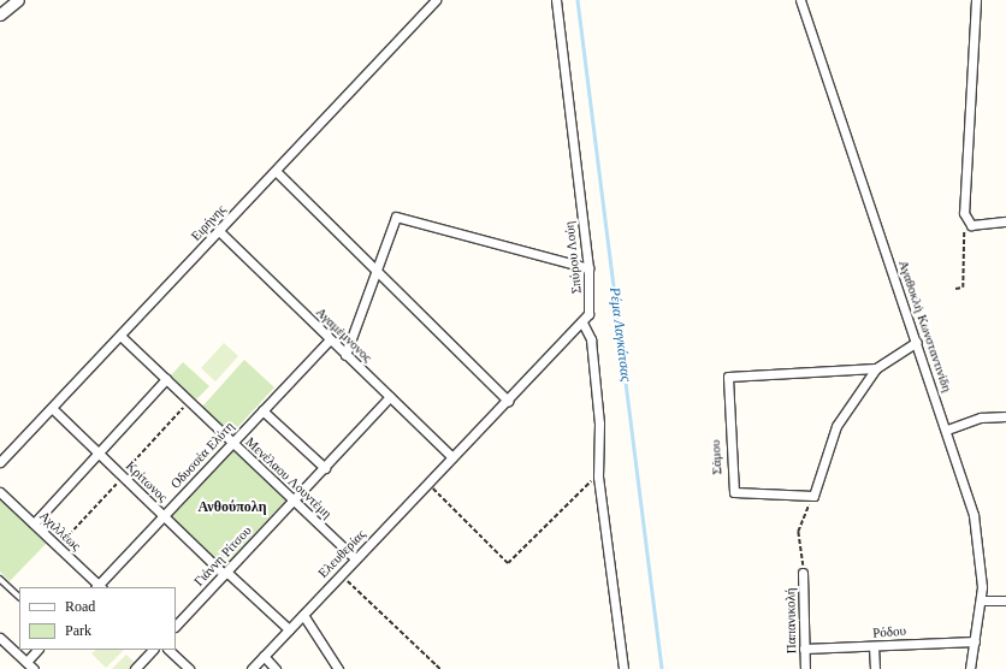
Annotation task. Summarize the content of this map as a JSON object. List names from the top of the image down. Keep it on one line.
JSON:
{"streets":{"street":["Ειρήνης","Σπύρου Λούη","Αγαθοκλή Κωνσταντινίδη","Αγαμέμνονoς","Οδυσσέα Ελύτη","Σάμου","Μενέλαου Λουντέμη","Κρίτωνος","Αχιλλέως","Ελευθερίας","Γιάννη Ρίτσου","Παπανικολή","Ρόδου"]},"crossings":[["Ειρήνης","Αγαμέμνονoς"],["Ειρήνης","Μενέλαου Λουντέμη"],["Ειρήνης","Κρίτωνος"],["Σπύρου Λούη","Αγαμέμνονoς"],["Σπύρου Λούη","Ελευθερίας"],["Αγαθοκλή Κωνσταντινίδη","Ρόδου"],["Αγαμέμνονoς","Οδυσσέα Ελύτη"],["Αγαμέμνονoς","Ελευθερίας"],["Αγαμέμνονoς","Γιάννη Ρίτσου"],["Οδυσσέα Ελύτη","Μενέλαου Λουντέμη"],["Οδυσσέα Ελύτη","Κρίτωνος"],["Οδυσσέα Ελύτη","Αχιλλέως"],["Μενέλαου Λουντέμη","Ελευθερίας"],["Μενέλαου Λουντέμη","Γιάννη Ρίτσου"],["Κρίτωνος","Ελευθερίας"],["Κρίτωνος","Γιάννη Ρίτσου"],["Παπανικολή","Ρόδου"]],"districts":["Ανθούπολη"],"water":["Ρέμα Λαγκάτσας"],"legend":["Road","Park"]}
